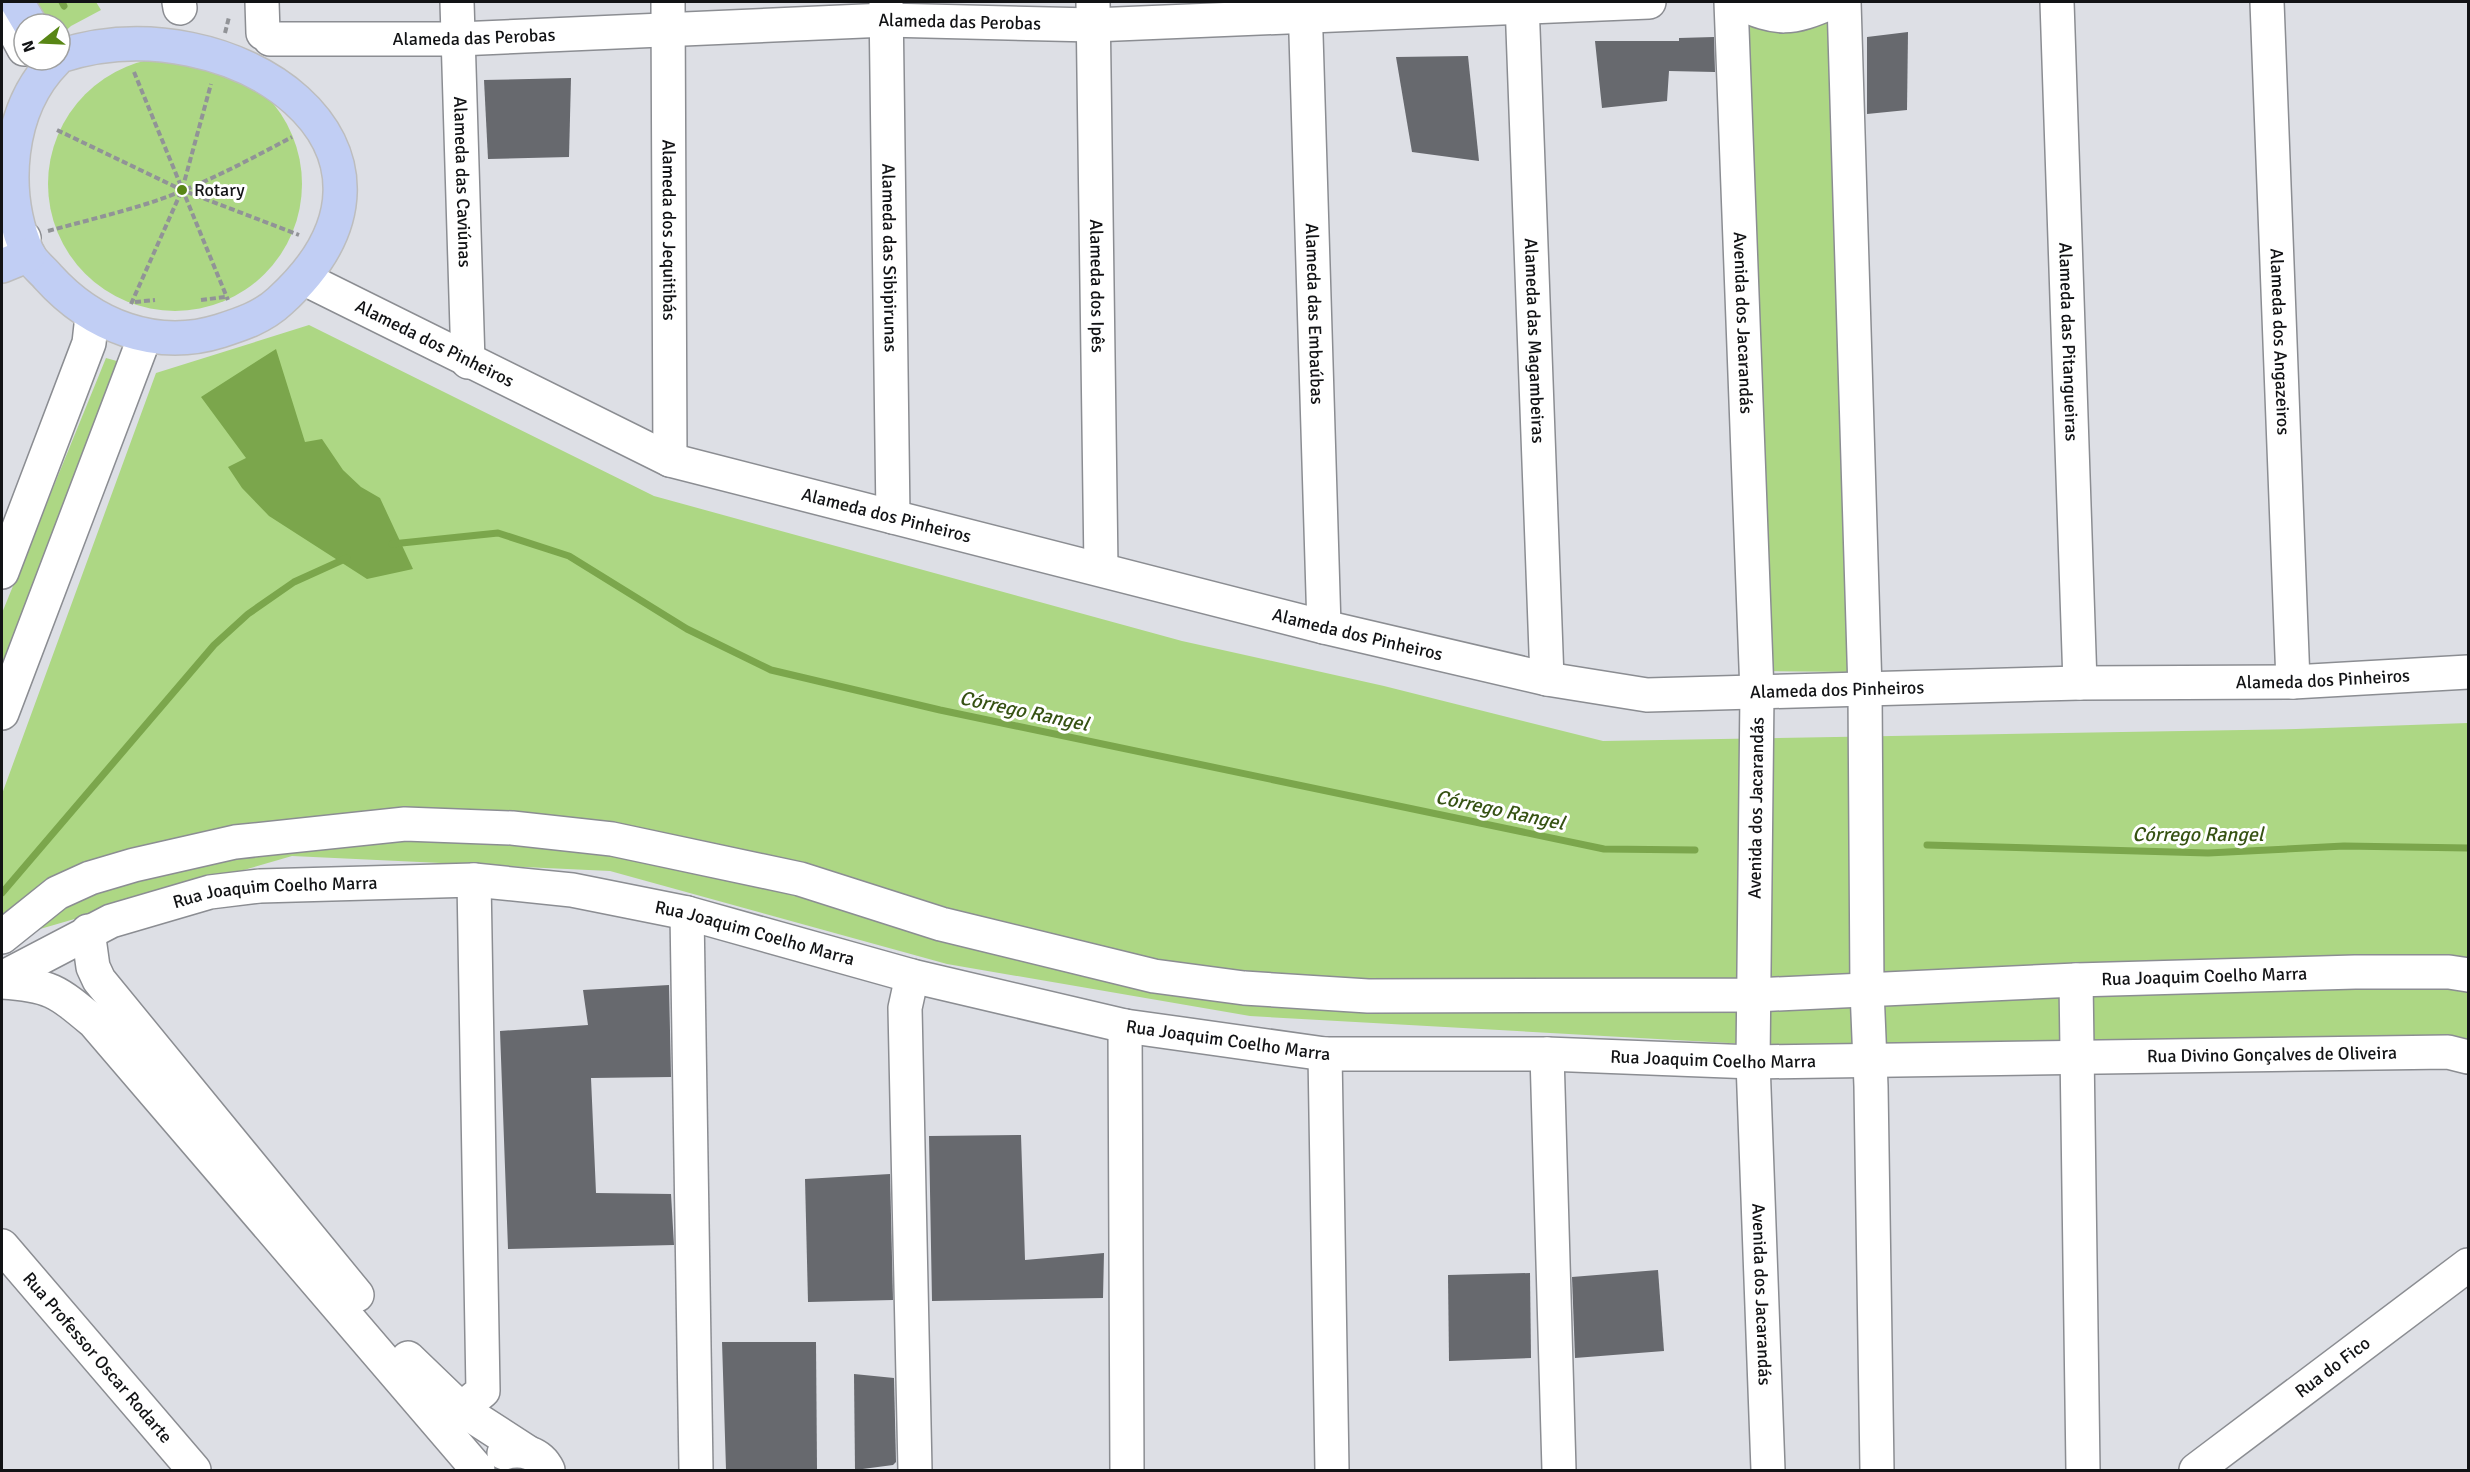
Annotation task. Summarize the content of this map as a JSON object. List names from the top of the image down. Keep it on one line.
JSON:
{"streets":{"street":["Alameda das Perobas","Alameda das Caviúnas","Alameda dos Jequitibás","Alameda das Sibipirunas","Alameda dos Ipês","Alameda das Embaúbas","Avenida dos Jacarandás","Alameda das Magambeiras","Alameda das Pitangueiras","Alameda dos Angazeiros","Alameda dos Pinheiros","Rua Joaquim Coelho Marra","Rua Divino Gonçalves de Oliveira","Rua Professor Oscar Rodarte","Rua do Fico"]},"crossings":[["Alameda das Perobas","Alameda das Caviúnas"],["Alameda das Perobas","Alameda dos Jequitibás"],["Alameda das Perobas","Alameda das Sibipirunas"],["Alameda das Perobas","Alameda dos Ipês"],["Alameda das Perobas","Alameda das Embaúbas"],["Alameda das Perobas","Alameda das Magambeiras"],["Alameda das Caviúnas","Alameda dos Pinheiros"],["Alameda dos Jequitibás","Alameda dos Pinheiros"],["Alameda das Sibipirunas","Alameda dos Pinheiros"],["Alameda dos Ipês","Alameda dos Pinheiros"],["Alameda das Embaúbas","Alameda dos Pinheiros"],["Avenida dos Jacarandás","Alameda dos Pinheiros"],["Avenida dos Jacarandás","Rua Joaquim Coelho Marra"],["Alameda das Magambeiras","Alameda dos Pinheiros"],["Alameda das Pitangueiras","Alameda dos Pinheiros"],["Alameda dos Angazeiros","Alameda dos Pinheiros"],["Rua Joaquim Coelho Marra","Rua Divino Gonçalves de Oliveira"]],"water":["Córrego Rangel"],"places":["Rotary"],"north":"left"}
